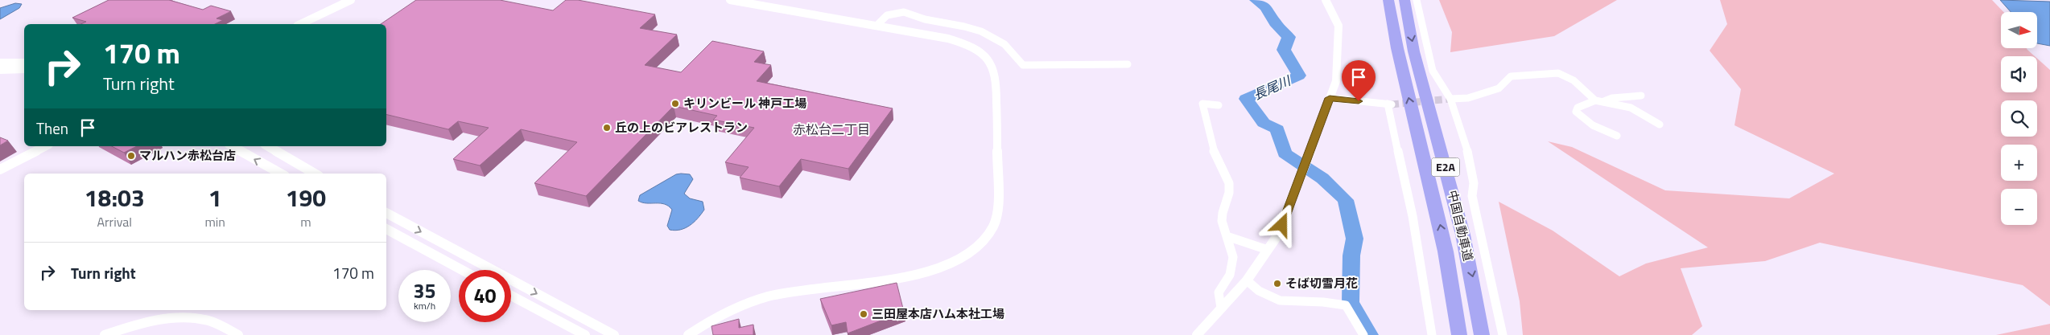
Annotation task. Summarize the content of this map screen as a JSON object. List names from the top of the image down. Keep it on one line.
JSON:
{"streets":{"highway":["E2A","中国自動車道"]},"districts":["赤松台二丁目"],"water":["長尾川"],"places":["キリンビール 神戸工場","丘の上のビアレストラン","マルハン赤松台店","そば切雪月花","三田屋本店ハム本社工場"],"north":"right","page":{"map_buttons":["+","−"],"turn":["170 m","Turn right"],"then":"Then","eta":["18:03","Arrival","1","min","190","m"],"list":[{"name":"Turn right","value":"170 m"}],"speed":"35 km/h","limit":"40"}}
